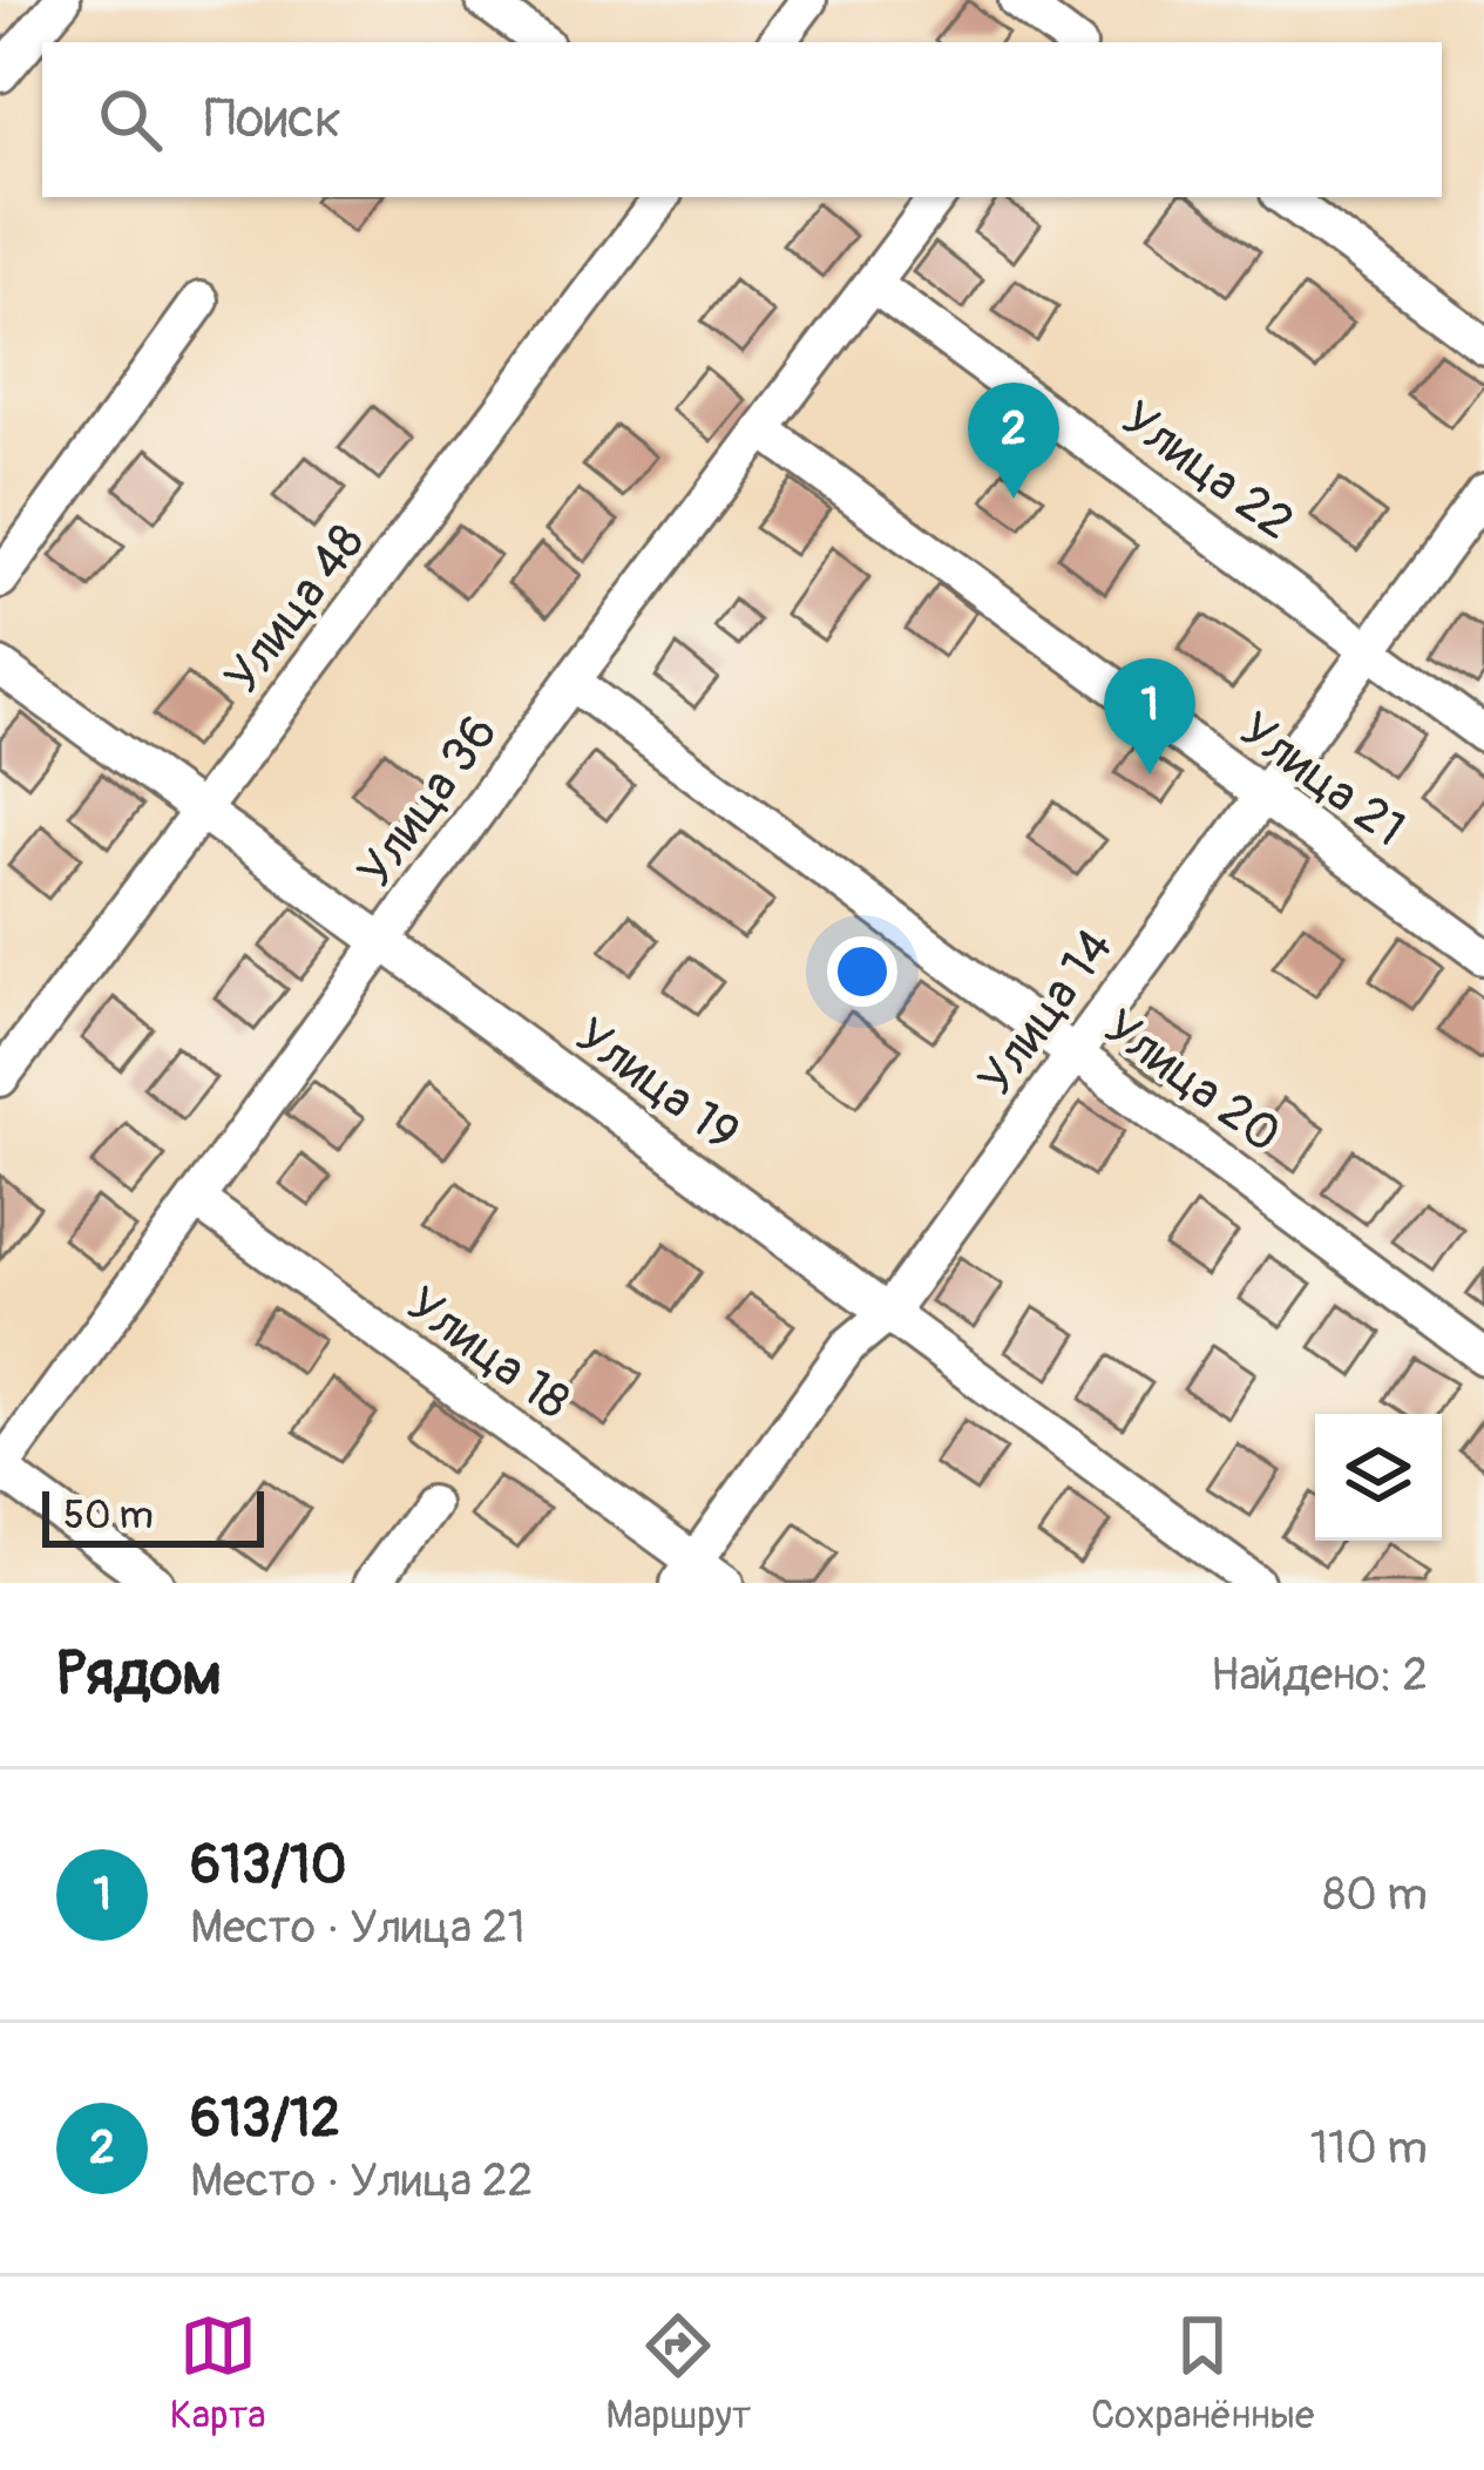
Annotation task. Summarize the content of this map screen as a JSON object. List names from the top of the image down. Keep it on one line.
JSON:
{"streets":{"street":["Улица 22","Улица 48","Улица 21","Улица 36","Улица 14","Улица 20","Улица 19","Улица 18"]},"crossings":[["Улица 22","Улица 36"],["Улица 22","Улица 14"],["Улица 48","Улица 19"],["Улица 21","Улица 36"],["Улица 21","Улица 14"],["Улица 36","Улица 20"],["Улица 36","Улица 19"],["Улица 36","Улица 18"],["Улица 14","Улица 20"],["Улица 14","Улица 19"],["Улица 14","Улица 18"]],"scale_bar":"50 m","page":{"search":"Поиск","pins":["2","1"],"scale":"50 m","heading":["Рядом","Найдено: 2"],"list":[{"mark":"1","name":"613/10","note":"Место · Улица 21","value":"80 m"},{"mark":"2","name":"613/12","note":"Место · Улица 22","value":"110 m"}],"nav":["Карта","Маршрут","Сохранённые"]}}
